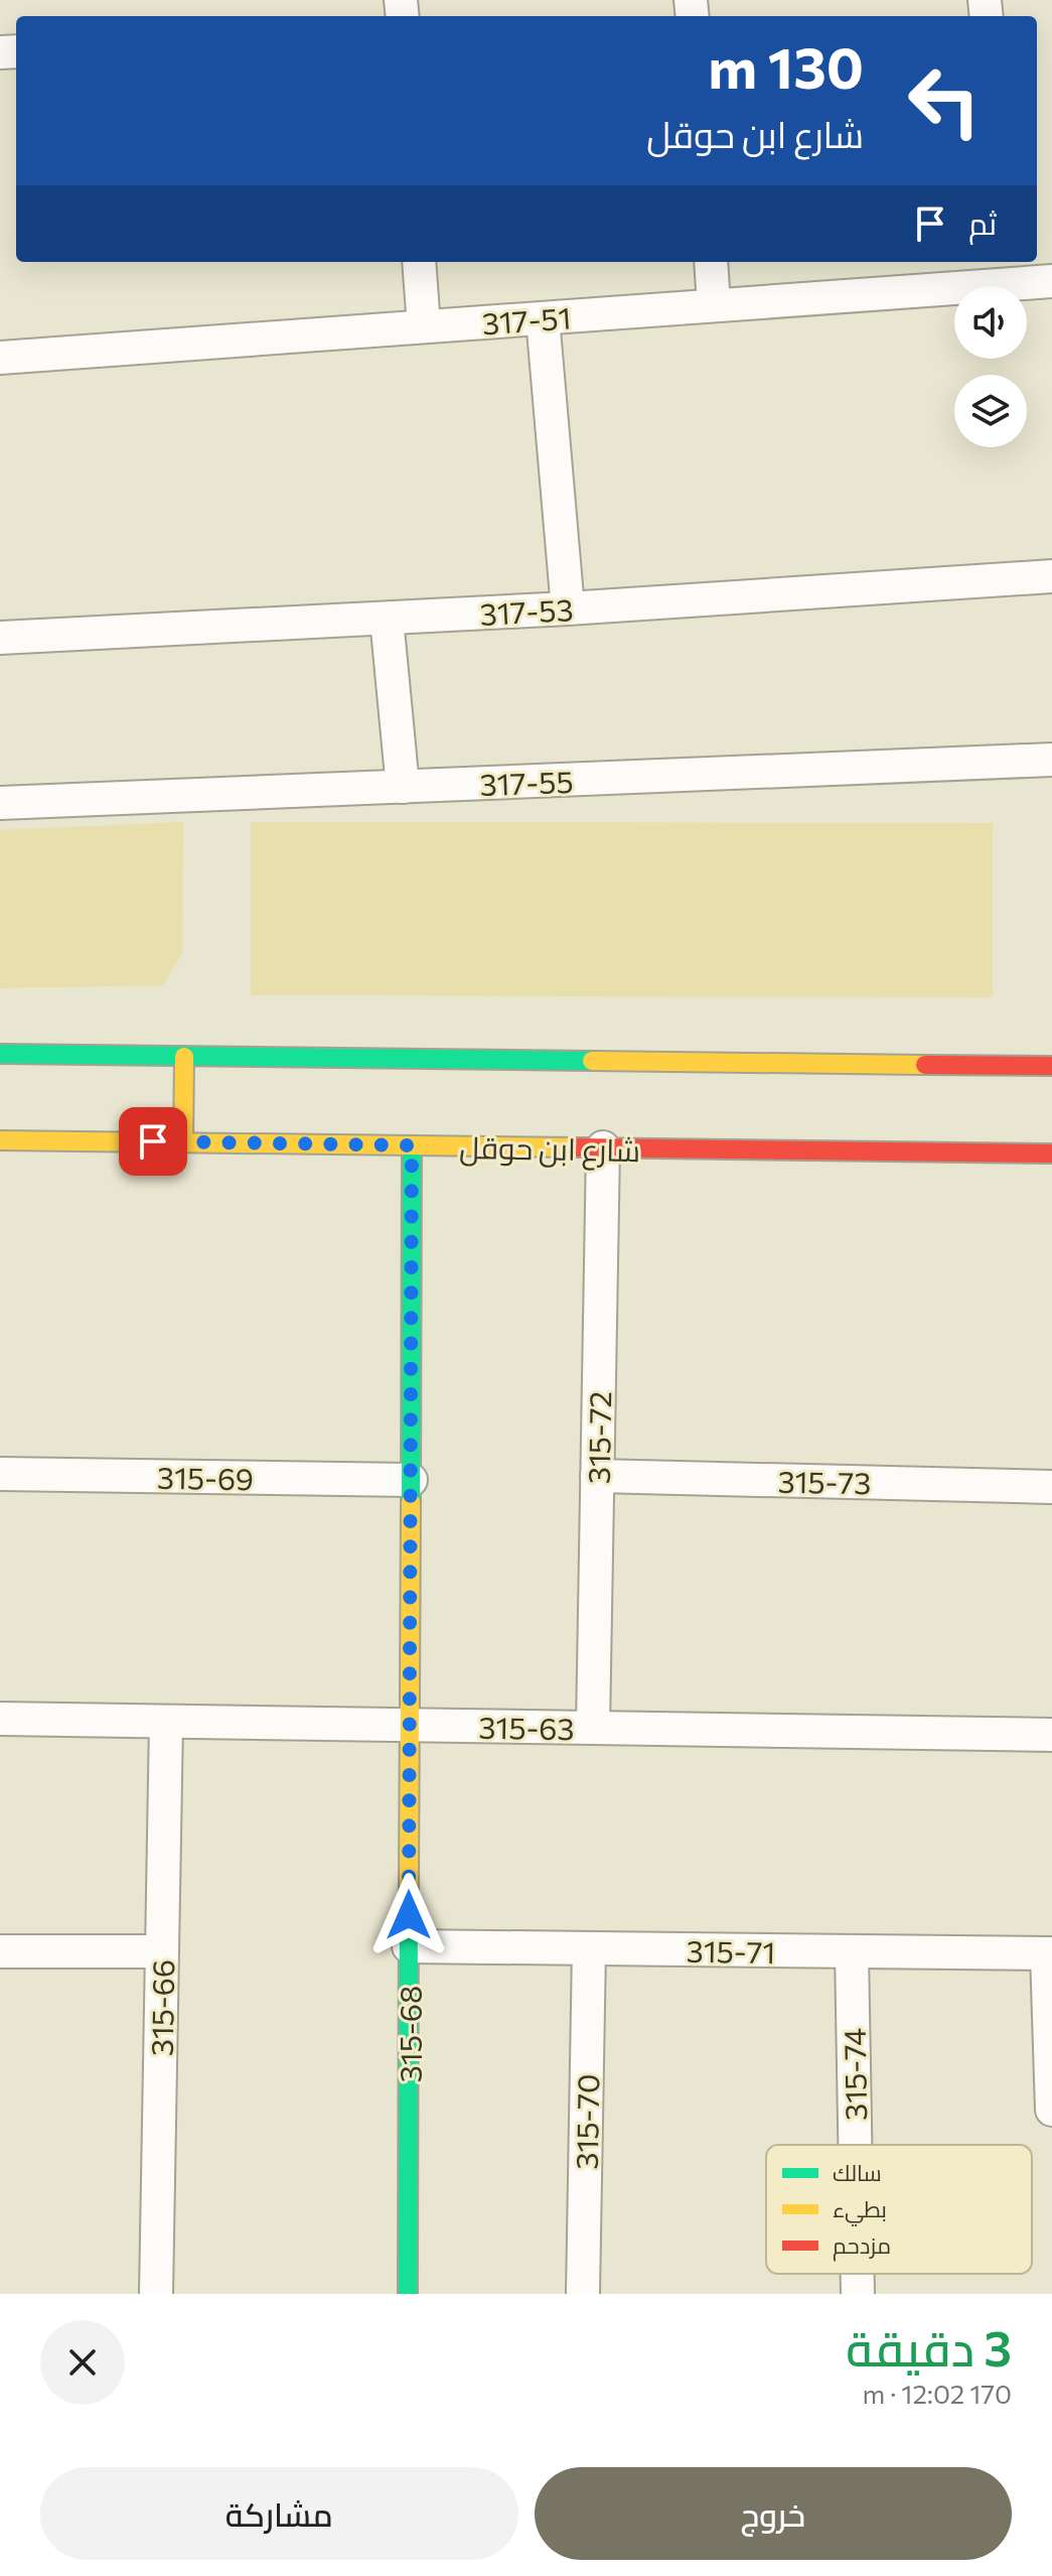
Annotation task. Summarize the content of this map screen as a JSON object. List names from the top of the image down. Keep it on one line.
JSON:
{"streets":{"street":["317-51","317-53","317-55","شارع ابن حوقل","315-72","315-69","315-73","315-63","315-71","315-66","315-68","315-74","315-70"]},"crossings":[["شارع ابن حوقل","315-72"],["شارع ابن حوقل","315-68"],["315-72","315-73"],["315-72","315-63"],["315-69","315-68"],["315-63","315-66"],["315-63","315-68"],["315-71","315-68"],["315-71","315-74"],["315-71","315-70"]],"legend":["سالك","بطيء","مزدحم"],"page":{"turn":["130 m","شارع ابن حوقل"],"then":"ثم","heading":["3 دقيقة","170 m · 12:02"],"buttons":["خروج","مشاركة"]}}
